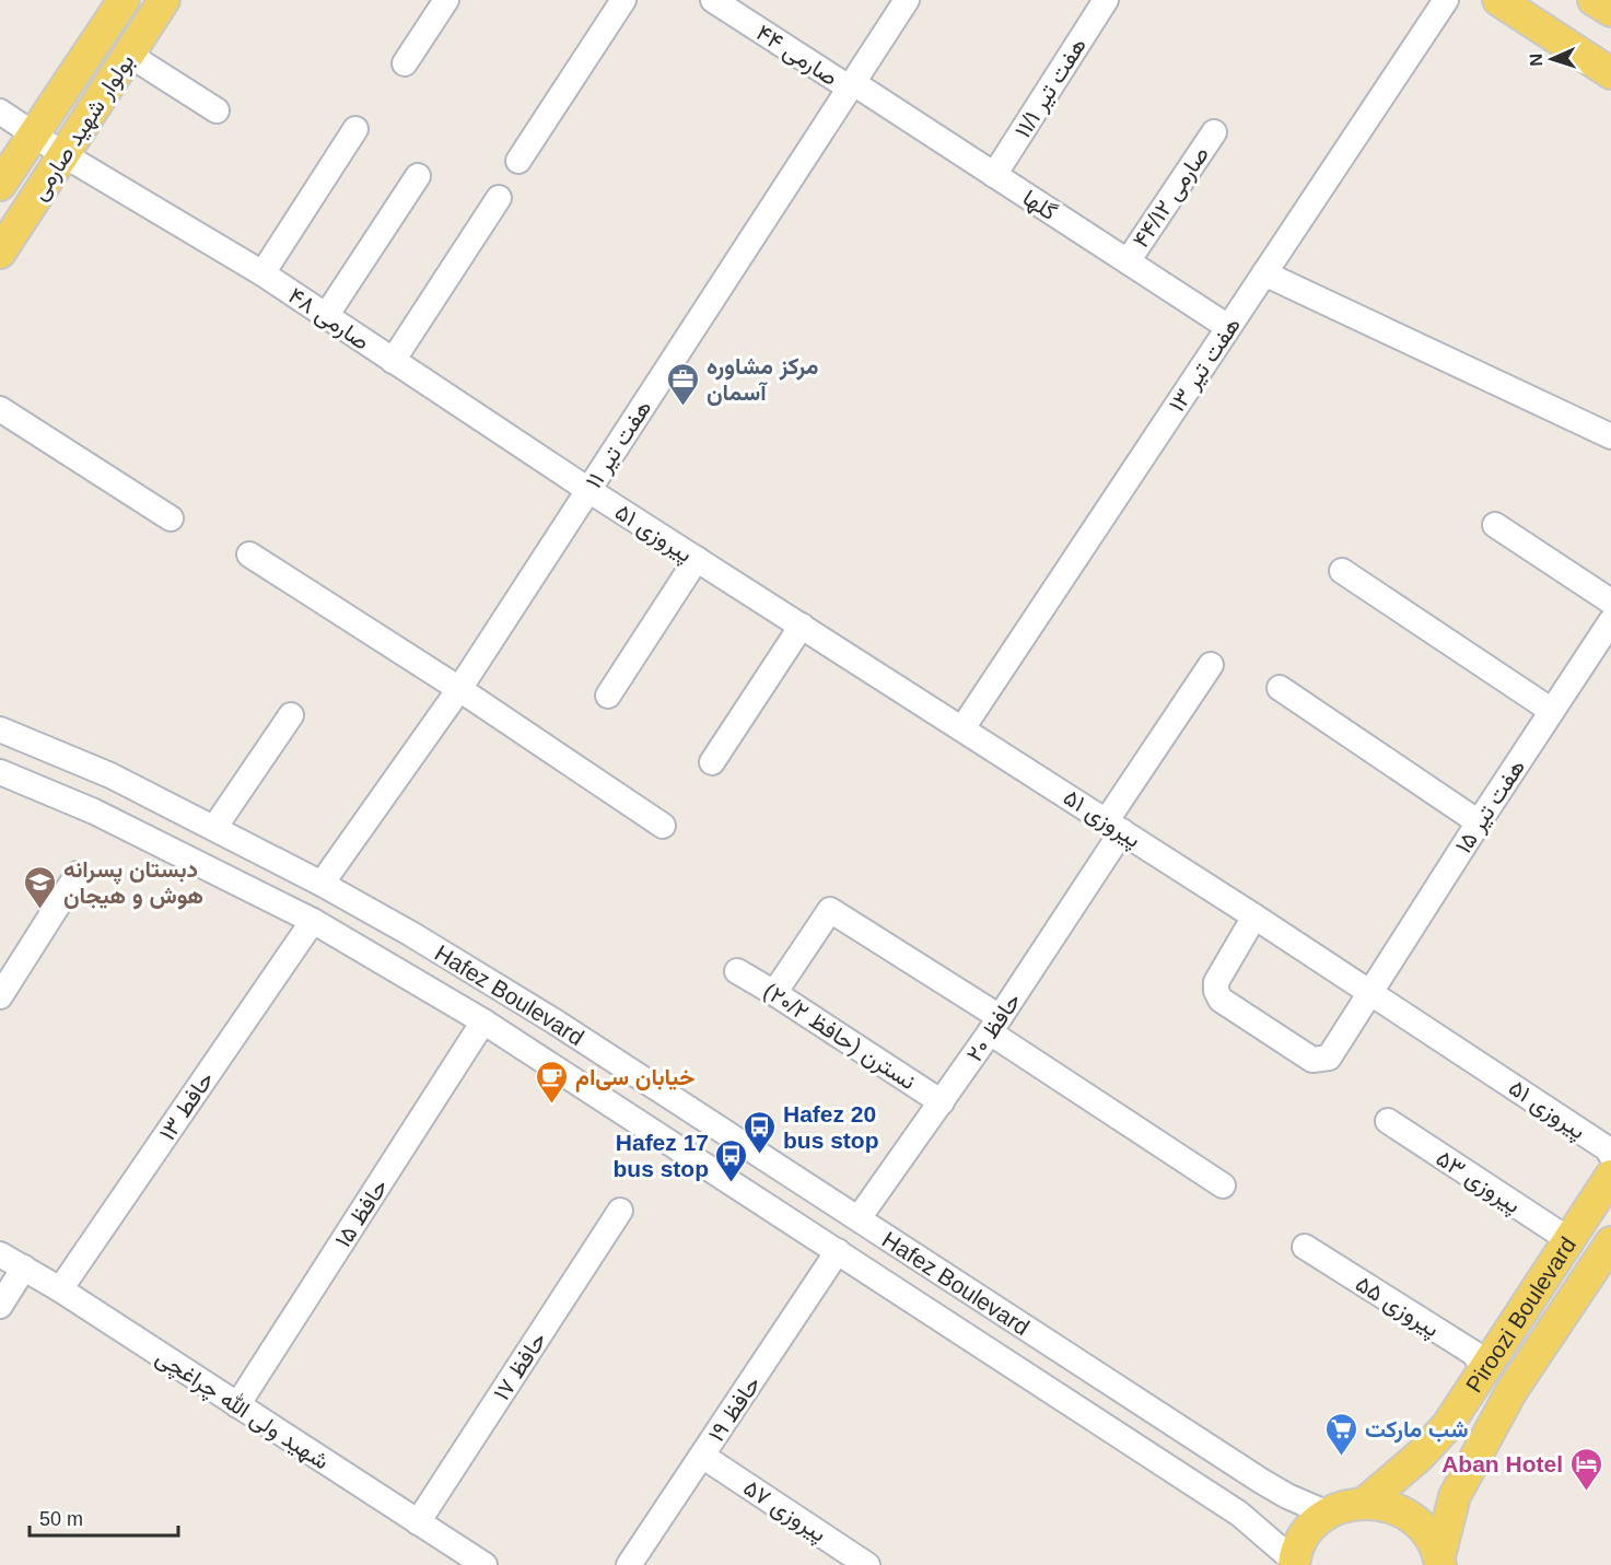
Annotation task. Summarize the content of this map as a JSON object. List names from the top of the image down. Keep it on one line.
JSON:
{"streets":{"main road":["بولوار شهید صارمی","Piroozi Boulevard"],"street":["صارمی ۴۴","هفت تیر ۱۱/۱","صارمی ۴۴/۱۲","گلها","صارمی ۴۸","هفت تیر ۱۳","هفت تیر ۱۱","پیروزی ۵۱","هفت تیر ۱۵","Hafez Boulevard","حافظ ۲۰","نسترن (حافظ ۲۰/۲)","حافط ۱۳","پیروزی ۵۳","حافظ ۱۵","پیروزی ۵۵","حافظ ۱۷","شهید ولی الله چراغچی","حافظ ۱۹","پیروزی ۵۷"]},"crossings":[["صارمی ۴۴","گلها"],["صارمی ۴۴","هفت تیر ۱۱"],["هفت تیر ۱۱/۱","گلها"],["بولوار شهید صارمی","صارمی ۴۸"],["صارمی ۴۴/۱۲","گلها"],["گلها","هفت تیر ۱۳"],["گلها","هفت تیر ۱۱"],["صارمی ۴۸","هفت تیر ۱۱"],["صارمی ۴۸","پیروزی ۵۱"],["هفت تیر ۱۳","پیروزی ۵۱"],["هفت تیر ۱۱","پیروزی ۵۱"],["هفت تیر ۱۱","Hafez Boulevard"],["پیروزی ۵۱","هفت تیر ۱۵"],["پیروزی ۵۱","حافظ ۲۰"],["Hafez Boulevard","حافظ ۲۰"],["Hafez Boulevard","حافط ۱۳"],["Hafez Boulevard","حافظ ۱۵"],["Hafez Boulevard","حافظ ۱۹"],["حافظ ۲۰","نسترن (حافظ ۲۰/۲)"],["حافط ۱۳","شهید ولی الله چراغچی"],["پیروزی ۵۳","Piroozi Boulevard"],["حافظ ۱۵","شهید ولی الله چراغچی"],["پیروزی ۵۵","Piroozi Boulevard"],["حافظ ۱۷","شهید ولی الله چراغچی"],["حافظ ۱۹","پیروزی ۵۷"]],"places":{"office":["مرکز مشاوره آسمان"],"school or university":["دبستان پسرانه هوش و هیجان"],"cafe":["خیابان سی‌ام"],"bus stop":["Hafez 20 bus stop","Hafez 17 bus stop"],"supermarket":["شب مارکت"],"hotel":["Aban Hotel"]},"scale_bar":"50 m","north":"left"}
